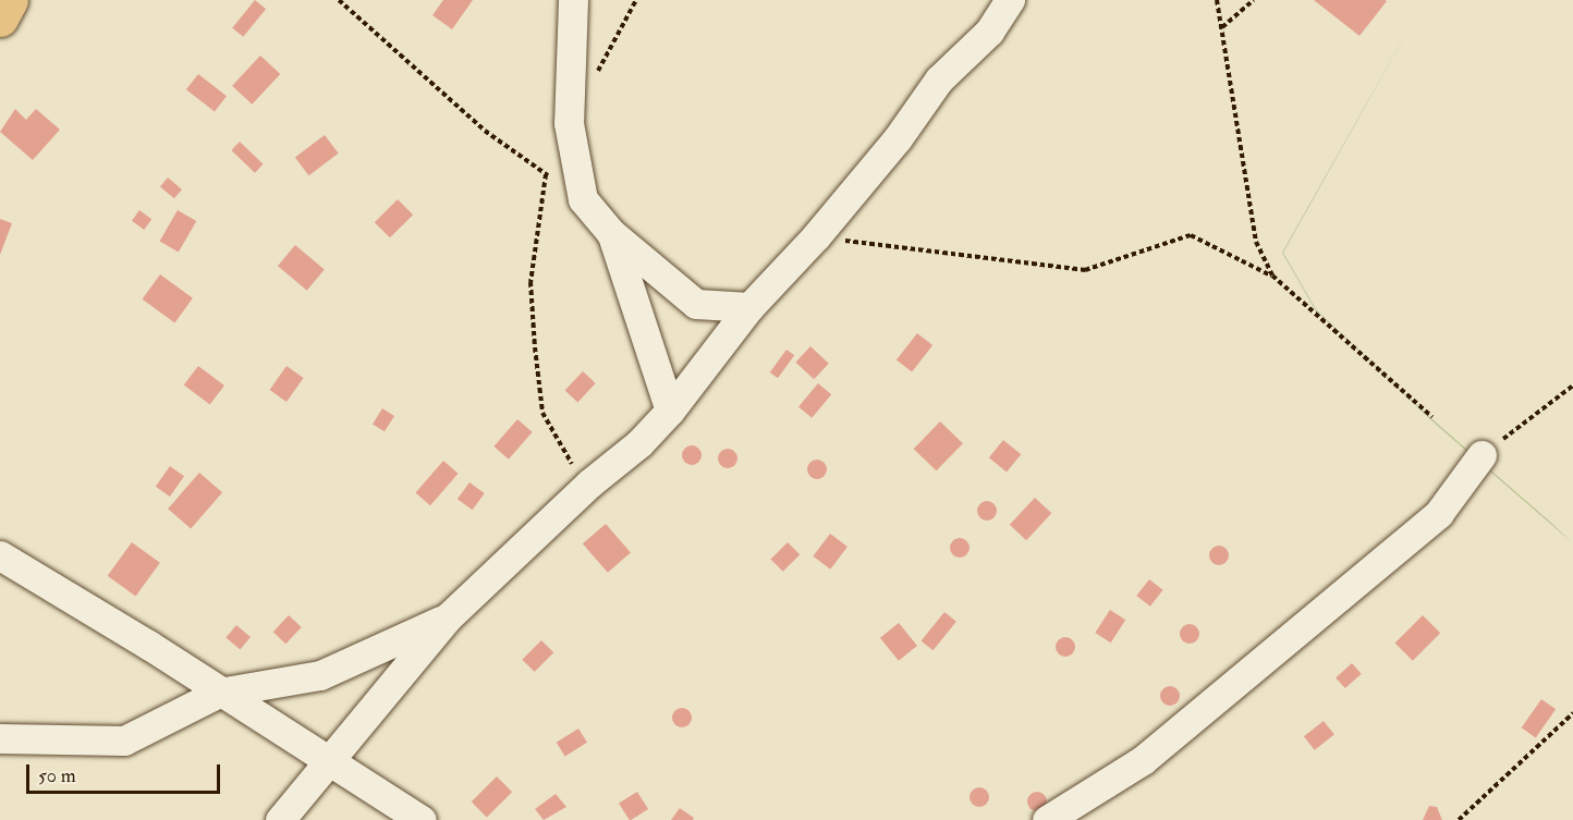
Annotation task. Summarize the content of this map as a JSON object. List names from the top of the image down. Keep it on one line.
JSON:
{"scale_bar":"50 m"}
